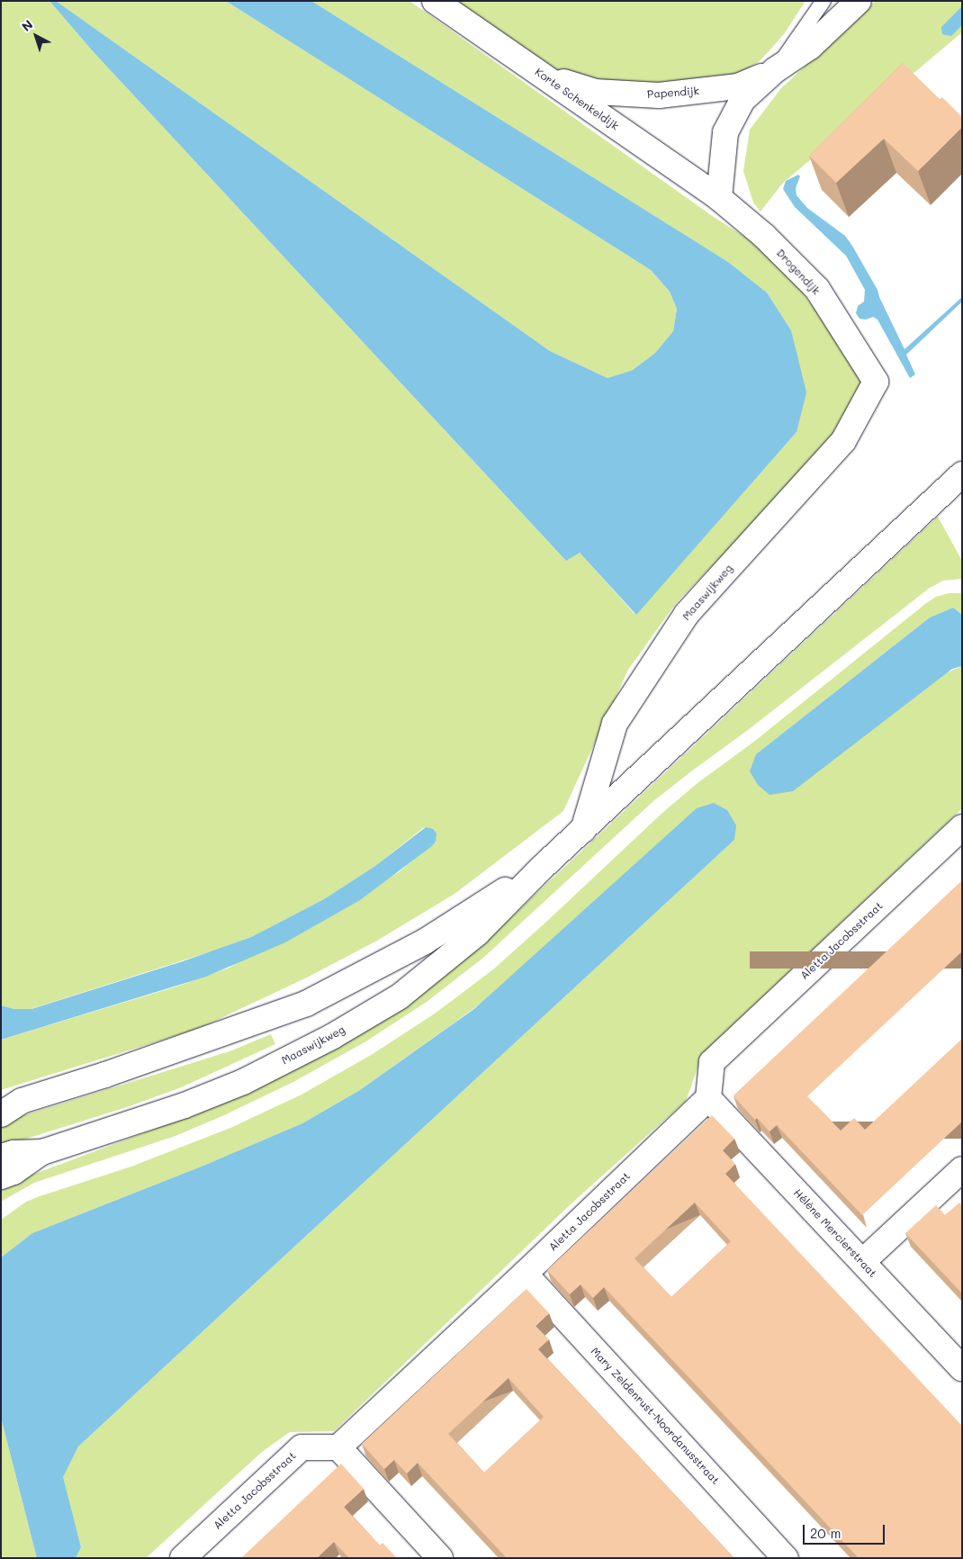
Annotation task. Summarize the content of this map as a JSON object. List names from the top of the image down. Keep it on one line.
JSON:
{"streets":{"street":["Papendijk","Korte Schenkeldijk","Drogendijk","Maaswijkweg","Aletta Jacobsstraat","Hélène Mercierstraat","Mary Zeldenrust-Noordanusstraat"]},"crossings":[["Papendijk","Korte Schenkeldijk"],["Papendijk","Drogendijk"],["Korte Schenkeldijk","Drogendijk"],["Drogendijk","Maaswijkweg"],["Aletta Jacobsstraat","Hélène Mercierstraat"],["Aletta Jacobsstraat","Mary Zeldenrust-Noordanusstraat"]],"scale_bar":"20 m","north":"top left"}
